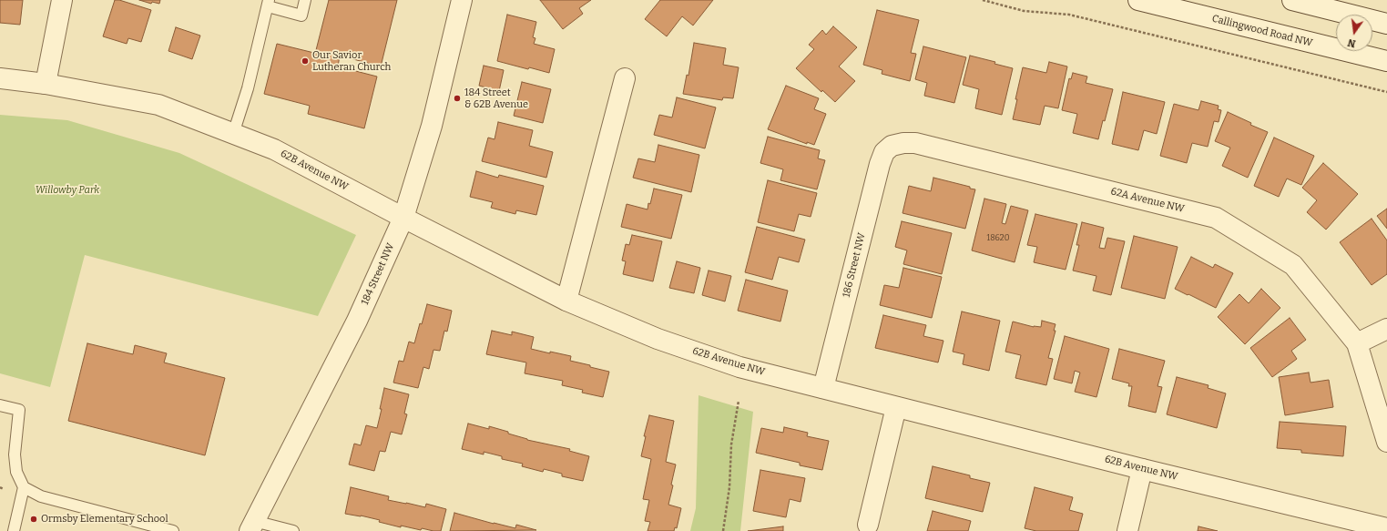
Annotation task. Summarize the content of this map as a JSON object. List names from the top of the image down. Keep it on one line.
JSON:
{"streets":{"street":["Callingwood Road NW","62B Avenue NW","62A Avenue NW","186 Street NW","184 Street NW"]},"crossings":[["62B Avenue NW","186 Street NW"],["62B Avenue NW","184 Street NW"],["62A Avenue NW","186 Street NW"]],"parks":["Willowby Park"],"places":["Our Savior Lutheran Church","184 Street & 62B Avenue","Ormsby Elementary School"],"house_numbers":["18620"],"north":"bottom"}
